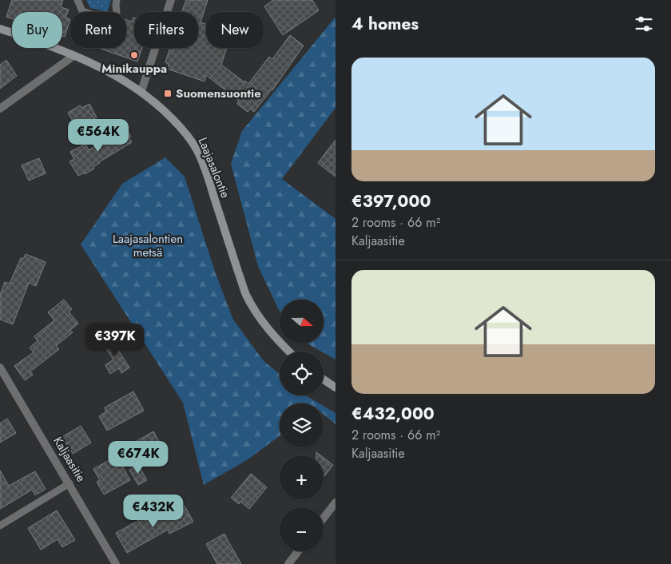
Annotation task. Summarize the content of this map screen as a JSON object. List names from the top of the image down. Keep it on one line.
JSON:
{"streets":{"main road":["Laajasalontie"],"street":["Kaljaasitie"]},"parks":["Laajasalontien metsä"],"places":{"other":["Minikauppa"],"transit":["Suomensuontie"]},"north":"right","page":{"heading":"4 homes","chip":["Buy","Rent","Filters","New"],"list":[{"name":"€397,000","note":"2 rooms · 66 m² · Kaljaasitie"},{"name":"€432,000","note":"2 rooms · 66 m² · Kaljaasitie"}],"price":["€564K","€397K","€674K","€432K"],"map_buttons":["+","−"]}}
